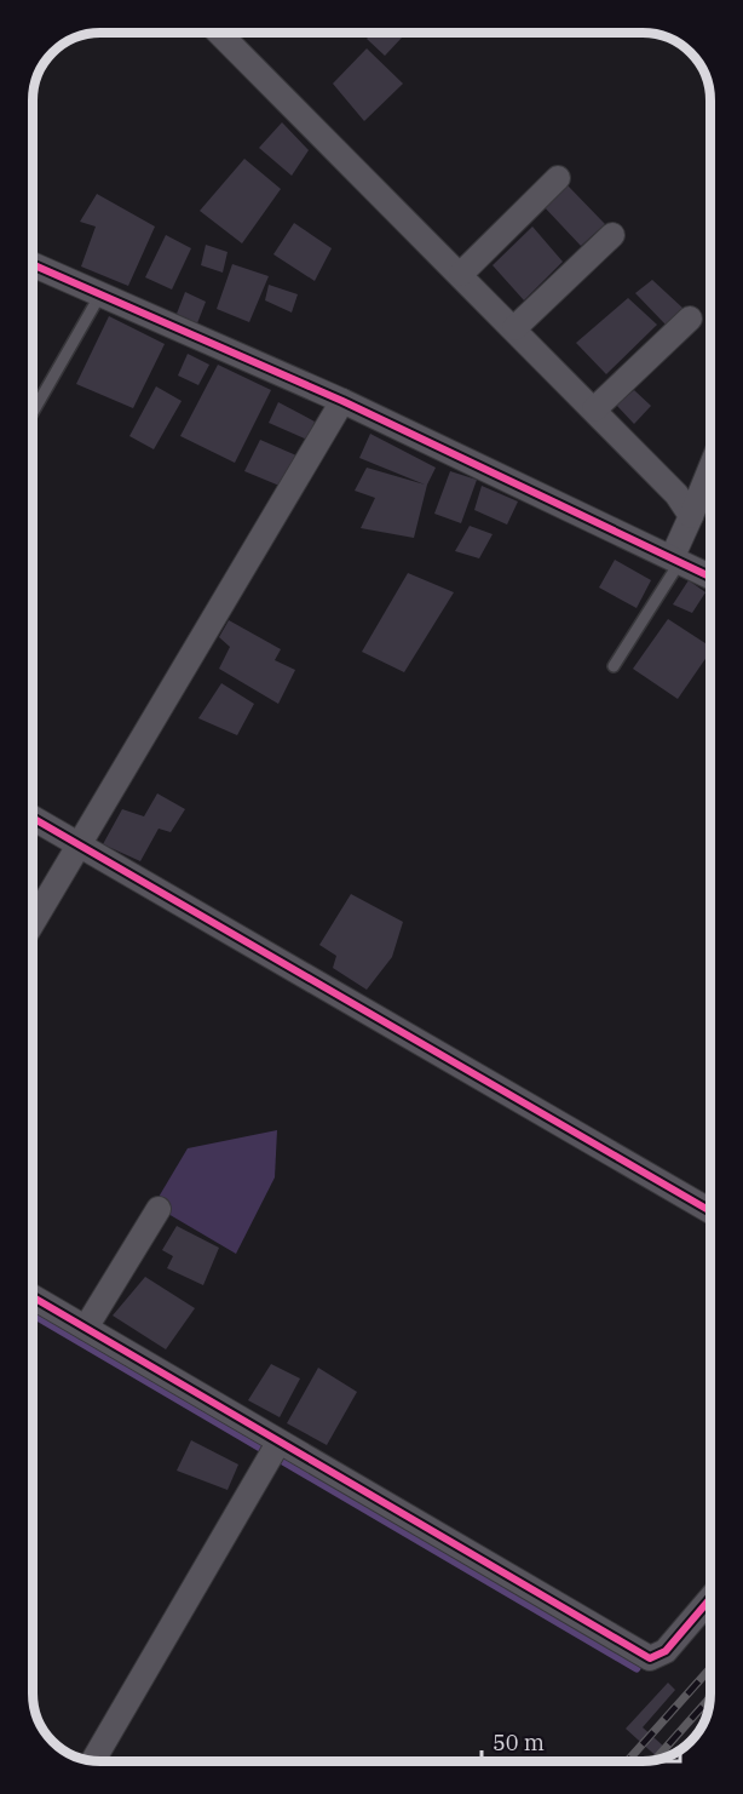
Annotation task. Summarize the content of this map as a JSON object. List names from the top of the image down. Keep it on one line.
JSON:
{"scale_bar":"50 m"}
